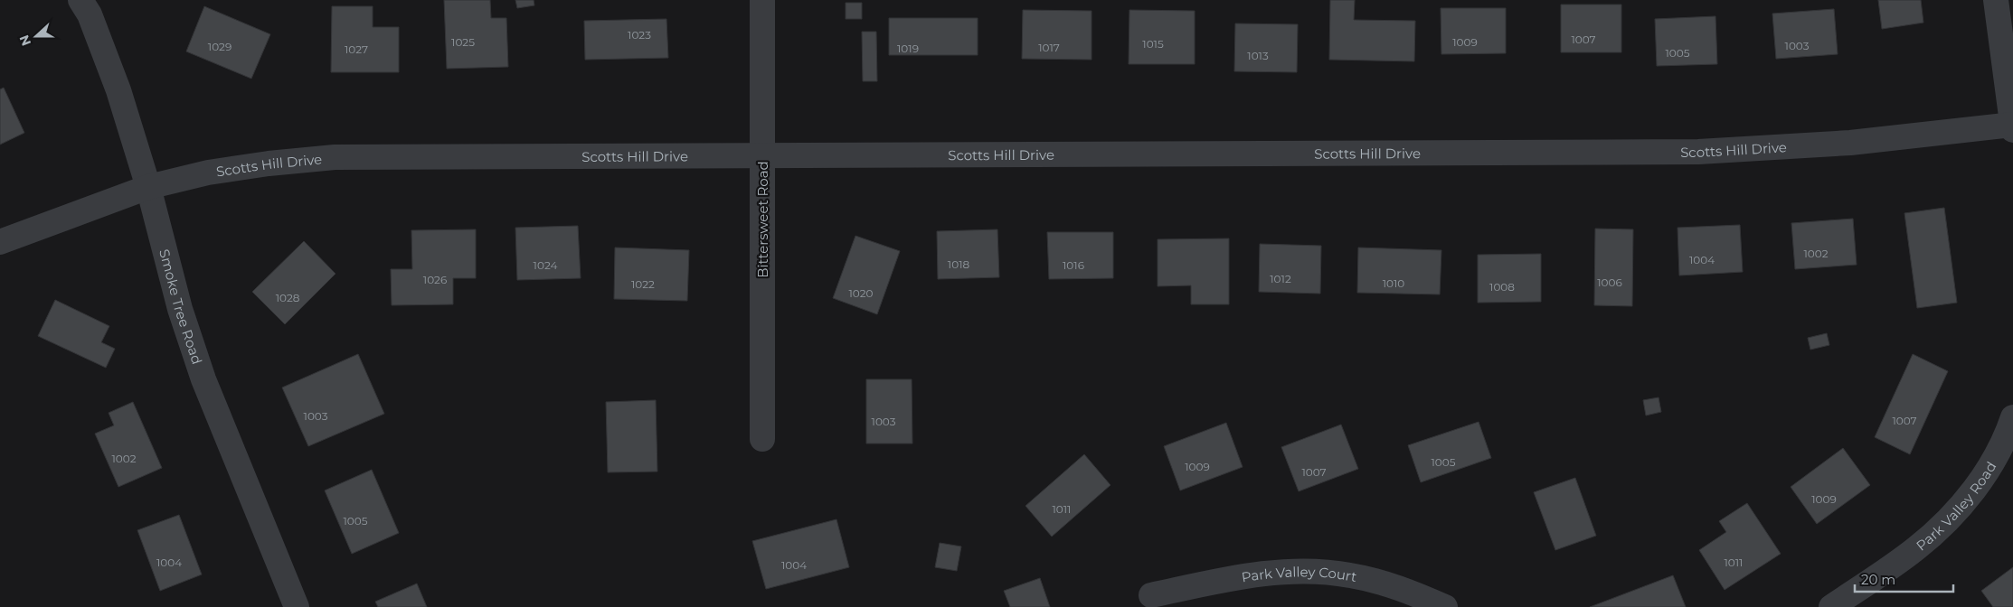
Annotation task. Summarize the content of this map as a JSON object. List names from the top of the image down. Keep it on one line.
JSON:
{"streets":{"street":["Scotts Hill Drive","Bittersweet Road","Smoke Tree Road","Park Valley Road","Park Valley Court"]},"crossings":[["Scotts Hill Drive","Bittersweet Road"],["Scotts Hill Drive","Smoke Tree Road"]],"house_numbers":["1023","1007","1025","1009","1015","1003","1029","1017","1019","1027","1005","1013","1002","1004","1018","1024","1016","1012","1026","1006","1010","1022","1008","1020","1028","1003","1007","1003","1002","1005","1009","1007","1009","1011","1005","1004","1011","1004"],"scale_bar":"20 m","north":"left"}
